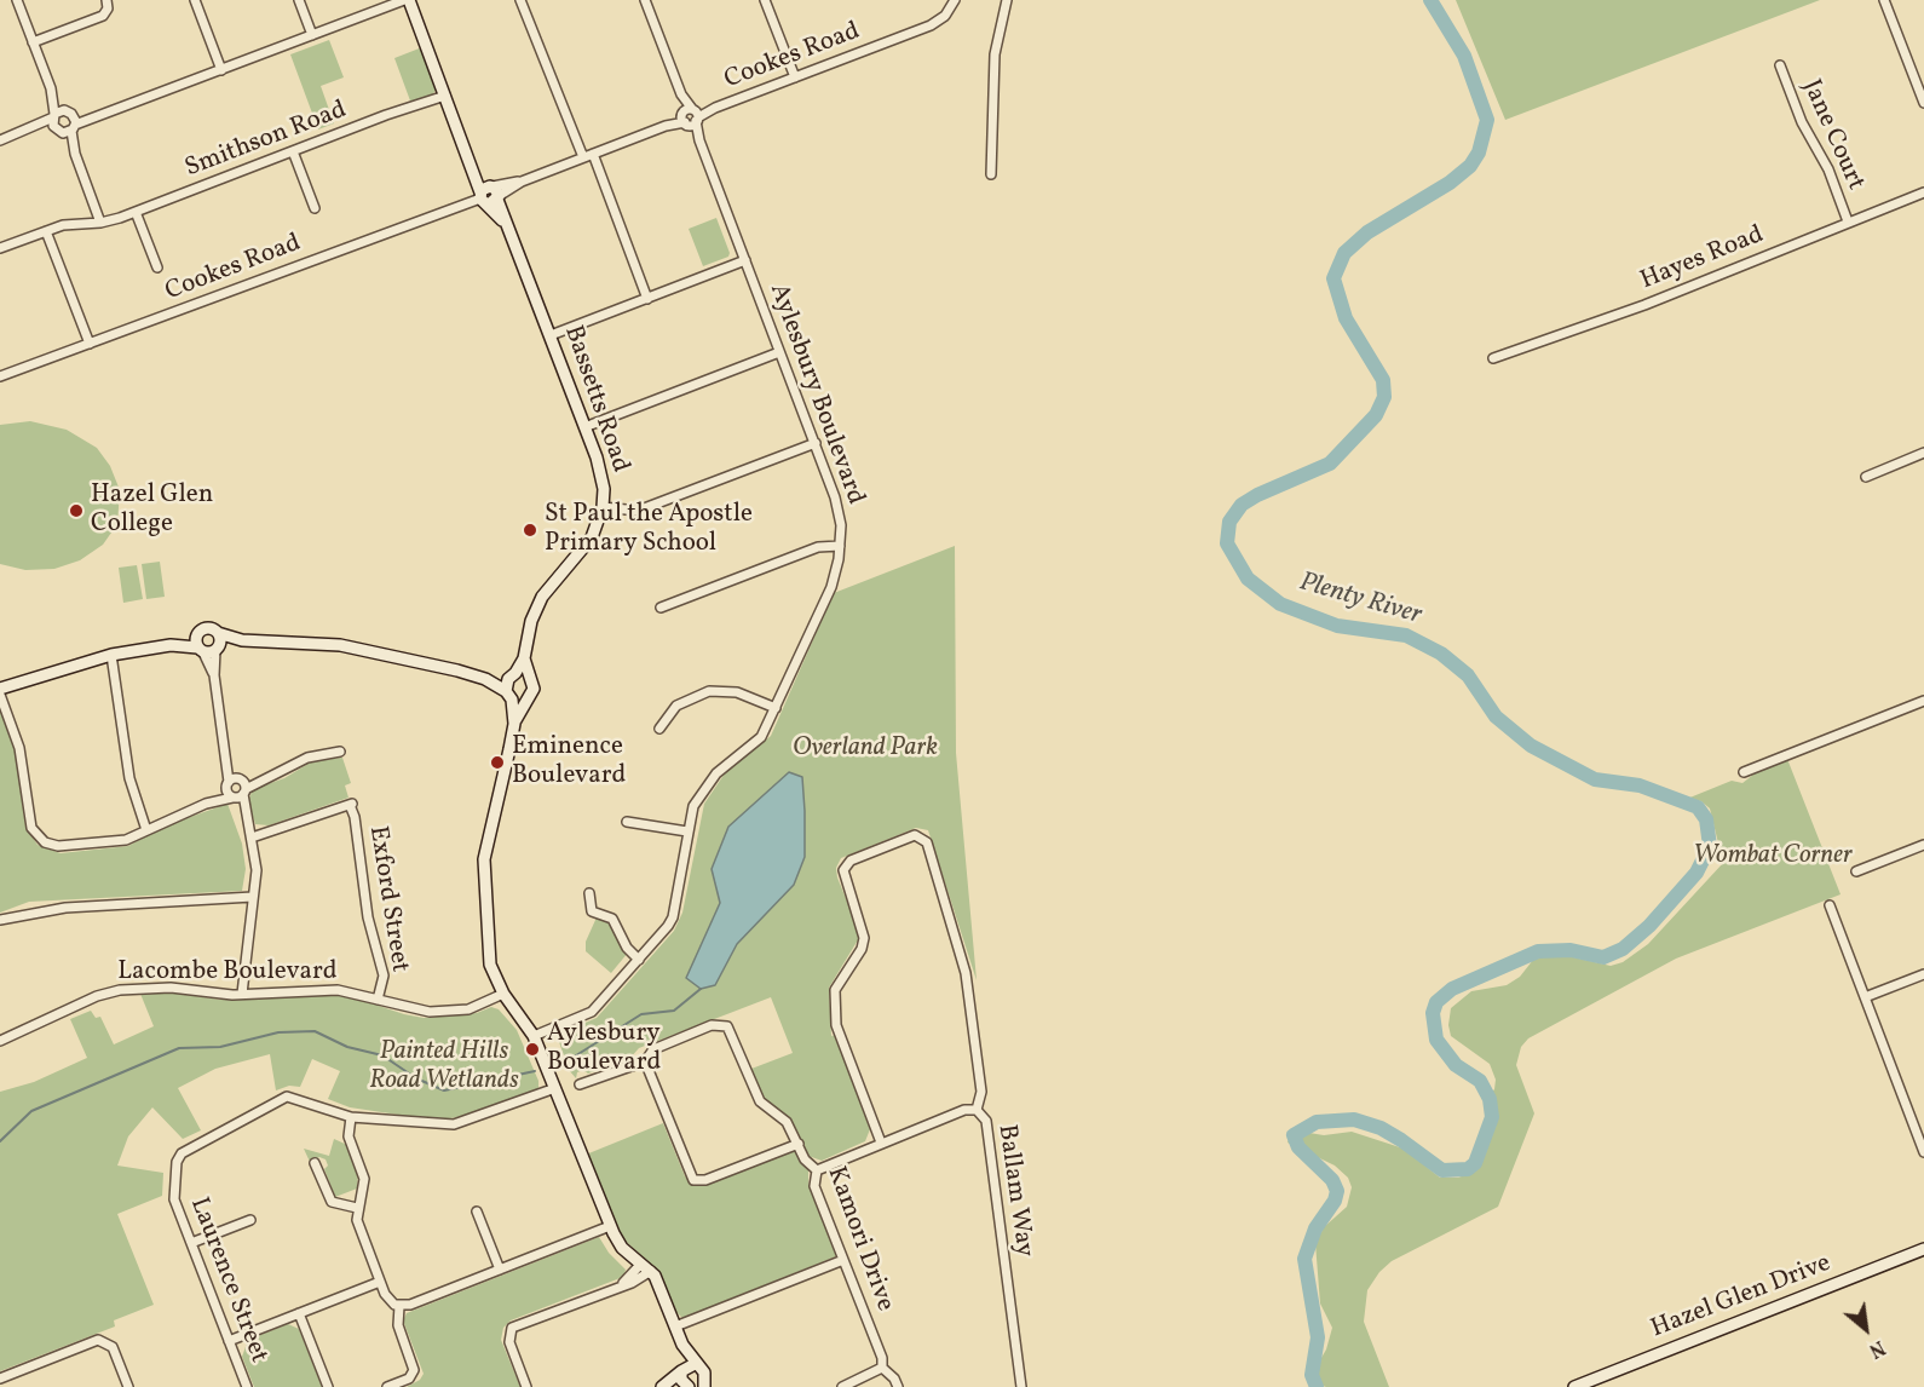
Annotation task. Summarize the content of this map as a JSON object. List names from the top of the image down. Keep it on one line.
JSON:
{"streets":{"street":["Cookes Road","Jane Court","Smithson Road","Hayes Road","Aylesbury Boulevard","Bassetts Road","Exford Street","Lacombe Boulevard","Ballam Way","Kamori Drive","Laurence Street","Hazel Glen Drive"]},"crossings":[["Cookes Road","Aylesbury Boulevard"],["Cookes Road","Bassetts Road"],["Jane Court","Hayes Road"],["Smithson Road","Bassetts Road"],["Aylesbury Boulevard","Bassetts Road"],["Bassetts Road","Lacombe Boulevard"],["Bassetts Road","Laurence Street"],["Exford Street","Lacombe Boulevard"]],"water":["Plenty River"],"parks":["Overland Park","Wombat Corner","Painted Hills Road Wetlands"],"places":["Hazel Glen College","St Paul the Apostle Primary School","Eminence Boulevard","Aylesbury Boulevard"],"north":"bottom right"}
